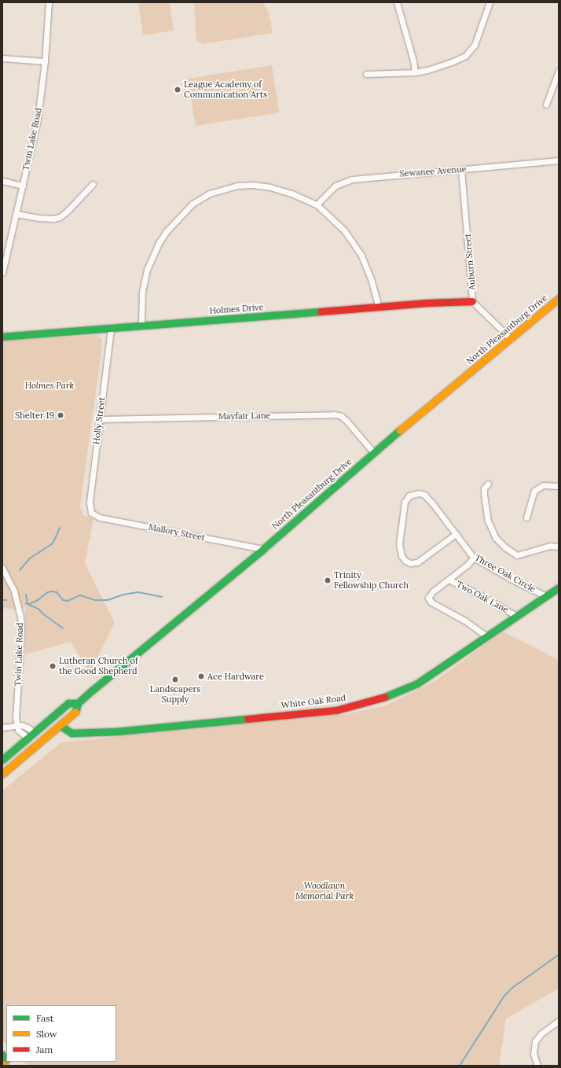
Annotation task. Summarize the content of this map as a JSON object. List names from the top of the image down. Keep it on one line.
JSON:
{"streets":{"street":["Twin Lake Road","Sewanee Avenue","Auburn Street","Holmes Drive","North Pleasantburg Drive","Mayfair Lane","Holly Street","Mallory Street","Three Oak Circle","Two Oak Lane","White Oak Road"]},"crossings":[["Sewanee Avenue","Auburn Street"],["Auburn Street","Holmes Drive"],["Auburn Street","North Pleasantburg Drive"],["Holmes Drive","Holly Street"],["North Pleasantburg Drive","Mayfair Lane"],["North Pleasantburg Drive","Mallory Street"],["North Pleasantburg Drive","White Oak Road"],["Mayfair Lane","Holly Street"],["Holly Street","Mallory Street"],["Three Oak Circle","White Oak Road"],["Two Oak Lane","White Oak Road"]],"parks":["Holmes Park","Woodlawn Memorial Park"],"places":["League Academy of Communication Arts","Shelter 19","Trinity Fellowship Church","Lutheran Church of the Good Shepherd","Ace Hardware","Landscapers Supply"],"legend":["Fast","Slow","Jam"]}
